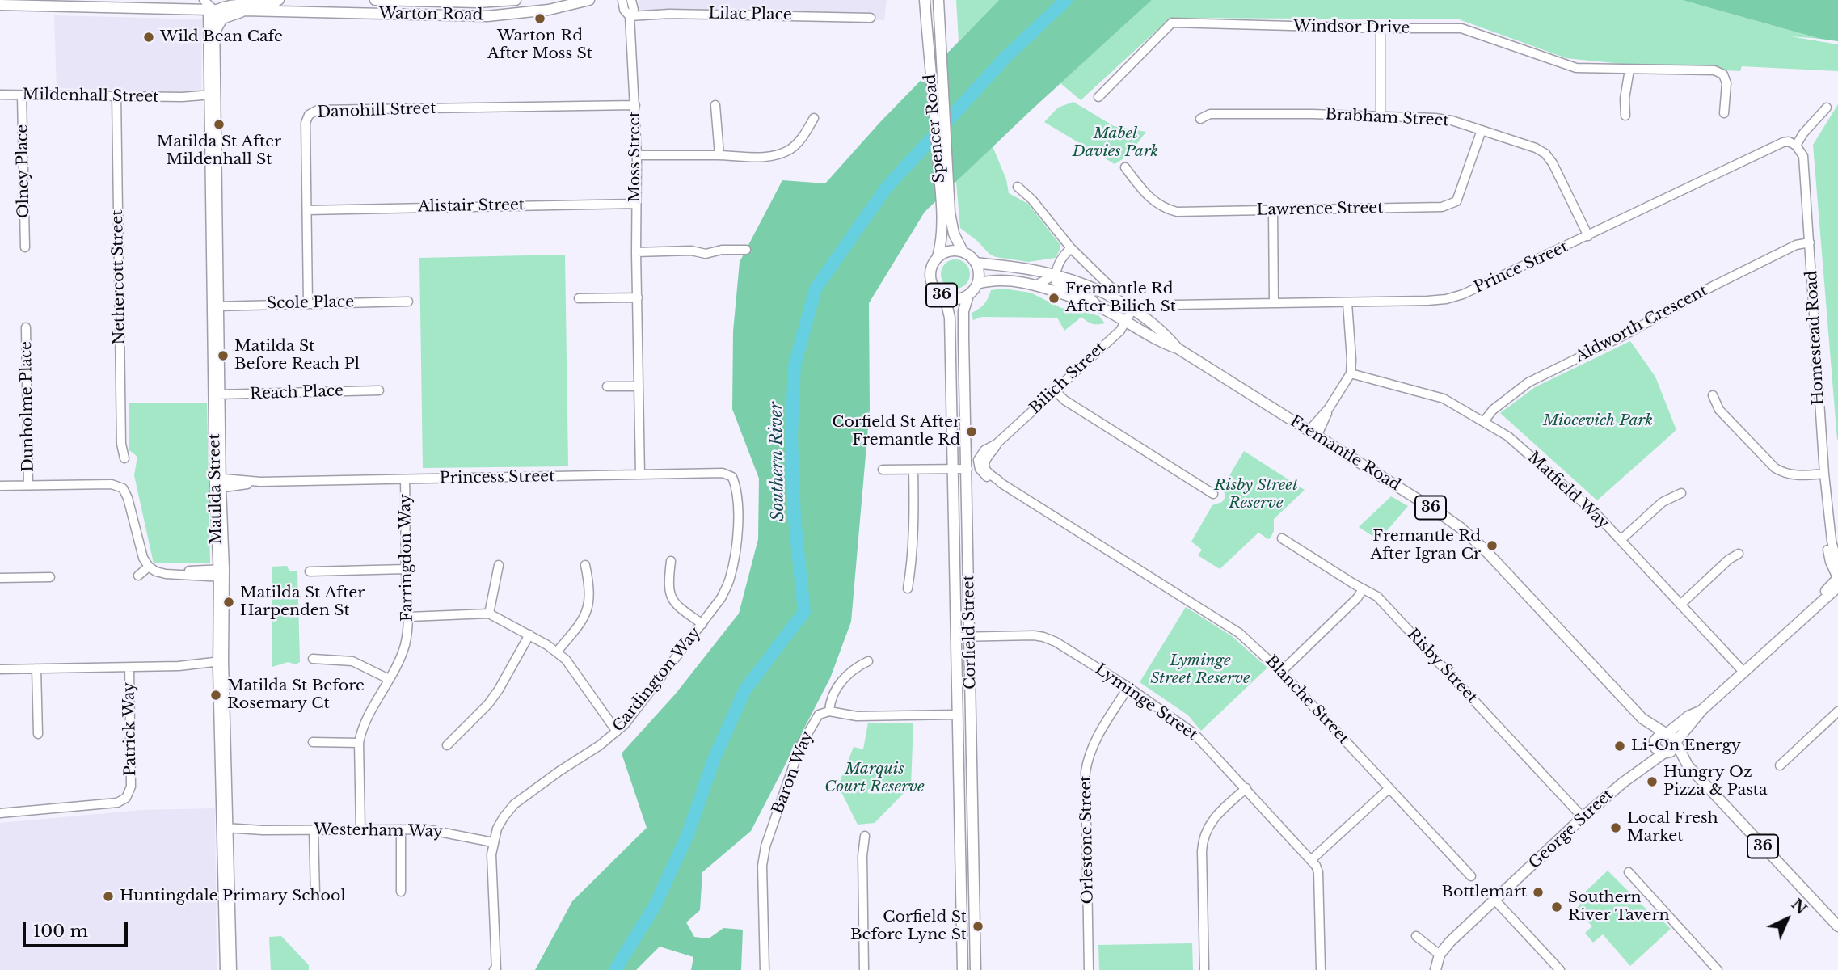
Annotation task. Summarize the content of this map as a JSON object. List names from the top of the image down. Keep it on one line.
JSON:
{"streets":{"main road":["Warton Road","Spencer Road","36","Fremantle Road","Corfield Street","George Street"],"street":["Lilac Place","Windsor Drive","Mildenhall Street","Danohill Street","Brabham Street","Moss Street","Olney Place","Alistair Street","Lawrence Street","Prince Street","Nethercott Street","Scole Place","Aldworth Crescent","Homestead Road","Bilich Street","Reach Place","Dunholme Place","Princess Street","Matilda Street","Matfield Way","Farringdon Way","Risby Street","Cardington Way","Blanche Street","Lyminge Street","Patrick Way","Baron Way","Westerham Way","Orlestone Street"]},"crossings":[["Warton Road","Matilda Street"],["Lilac Place","Moss Street"],["Mildenhall Street","Olney Place"],["Mildenhall Street","Nethercott Street"],["Mildenhall Street","Matilda Street"],["Danohill Street","Moss Street"],["Danohill Street","Alistair Street"],["Danohill Street","Scole Place"],["Brabham Street","Lawrence Street"],["Brabham Street","Prince Street"],["Spencer Road","36"],["Spencer Road","Fremantle Road"],["Spencer Road","Corfield Street"],["Moss Street","Alistair Street"],["Moss Street","Princess Street"],["Prince Street","Homestead Road"],["36","Fremantle Road"],["36","Corfield Street"],["36","George Street"],["Scole Place","Matilda Street"],["Aldworth Crescent","Homestead Road"],["Aldworth Crescent","Matfield Way"],["Bilich Street","Fremantle Road"],["Bilich Street","Blanche Street"],["Reach Place","Matilda Street"],["Fremantle Road","Corfield Street"],["Fremantle Road","George Street"],["Princess Street","Matilda Street"],["Princess Street","Farringdon Way"],["Princess Street","Cardington Way"],["Matilda Street","Westerham Way"],["Farringdon Way","Westerham Way"],["Corfield Street","Lyminge Street"],["Risby Street","George Street"],["Cardington Way","Westerham Way"],["Lyminge Street","Orlestone Street"]],"water":["Southern River"],"parks":["Mabel Davies Park","Miocevich Park","Risby Street Reserve","Lyminge Street Reserve","Marquis Court Reserve"],"places":["Warton Rd After Moss St","Wild Bean Cafe","Matilda St After Mildenhall St","Fremantle Rd After Bilich St","Matilda St Before Reach Pl","Corfield St After Fremantle Rd","Fremantle Rd After Igran Cr","Matilda St After Harpenden St","Matilda St Before Rosemary Ct","Li-On Energy","Hungry Oz Pizza & Pasta","Local Fresh Market","Bottlemart","Huntingdale Primary School","Southern River Tavern","Corfield St Before Lyne St"],"scale_bar":"100 m","north":"top right"}
